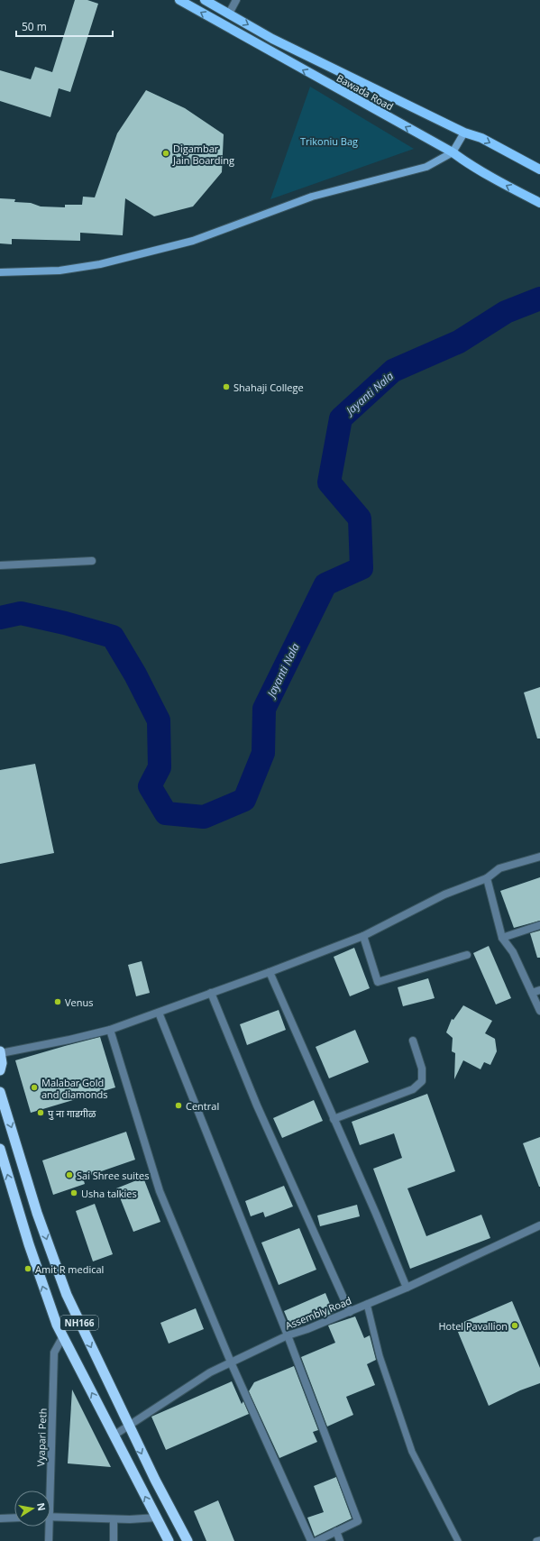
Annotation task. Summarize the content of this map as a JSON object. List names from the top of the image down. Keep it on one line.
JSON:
{"streets":{"highway":["NH166"],"main road":["Bawada Road"],"street":["Assembly Road","Vyapari Peth"]},"crossings":[["Assembly Road","NH166"],["NH166","Vyapari Peth"]],"water":["Jayanti Nala"],"parks":["Trikoniu Bag"],"places":["Digambar Jain Boarding","Shahaji College","Venus","Malabar Gold and diamonds","Central","पु ना गाडगीळ","Sai Shree suites","Usha talkies","Amit R medical","Hotel Pavallion"],"scale_bar":"50 m","north":"right"}
